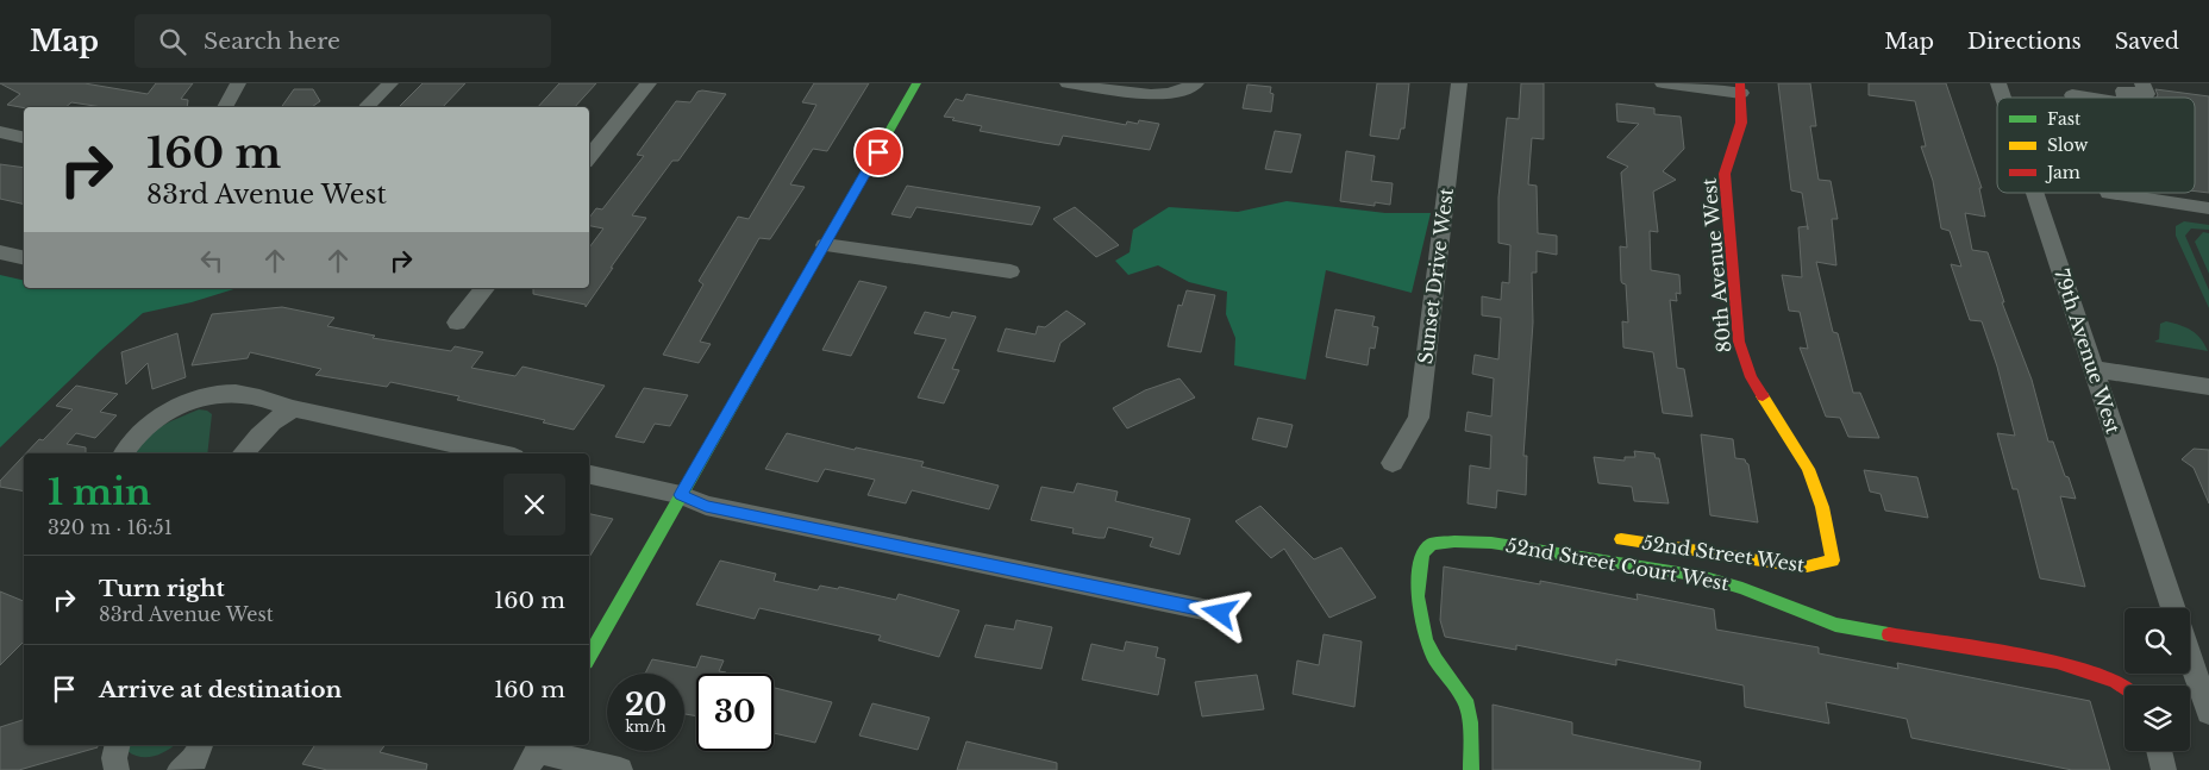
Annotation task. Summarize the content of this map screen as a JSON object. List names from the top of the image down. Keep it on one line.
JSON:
{"streets":{"street":["80th Avenue West","Sunset Drive West","79th Avenue West","52nd Street West","52nd Street Court West"]},"crossings":[["80th Avenue West","52nd Street West"]],"legend":["Fast","Slow","Jam"],"page":{"header":"Map","search":"Search here","nav":["Map","Directions","Saved"],"turn":["160 m","83rd Avenue West"],"heading":["1 min","320 m · 16:51"],"list":[{"name":"Turn right","note":"83rd Avenue West","value":"160 m"},{"name":"Arrive at destination","value":"160 m"}],"speed":"20 km/h","limit":"30"}}
